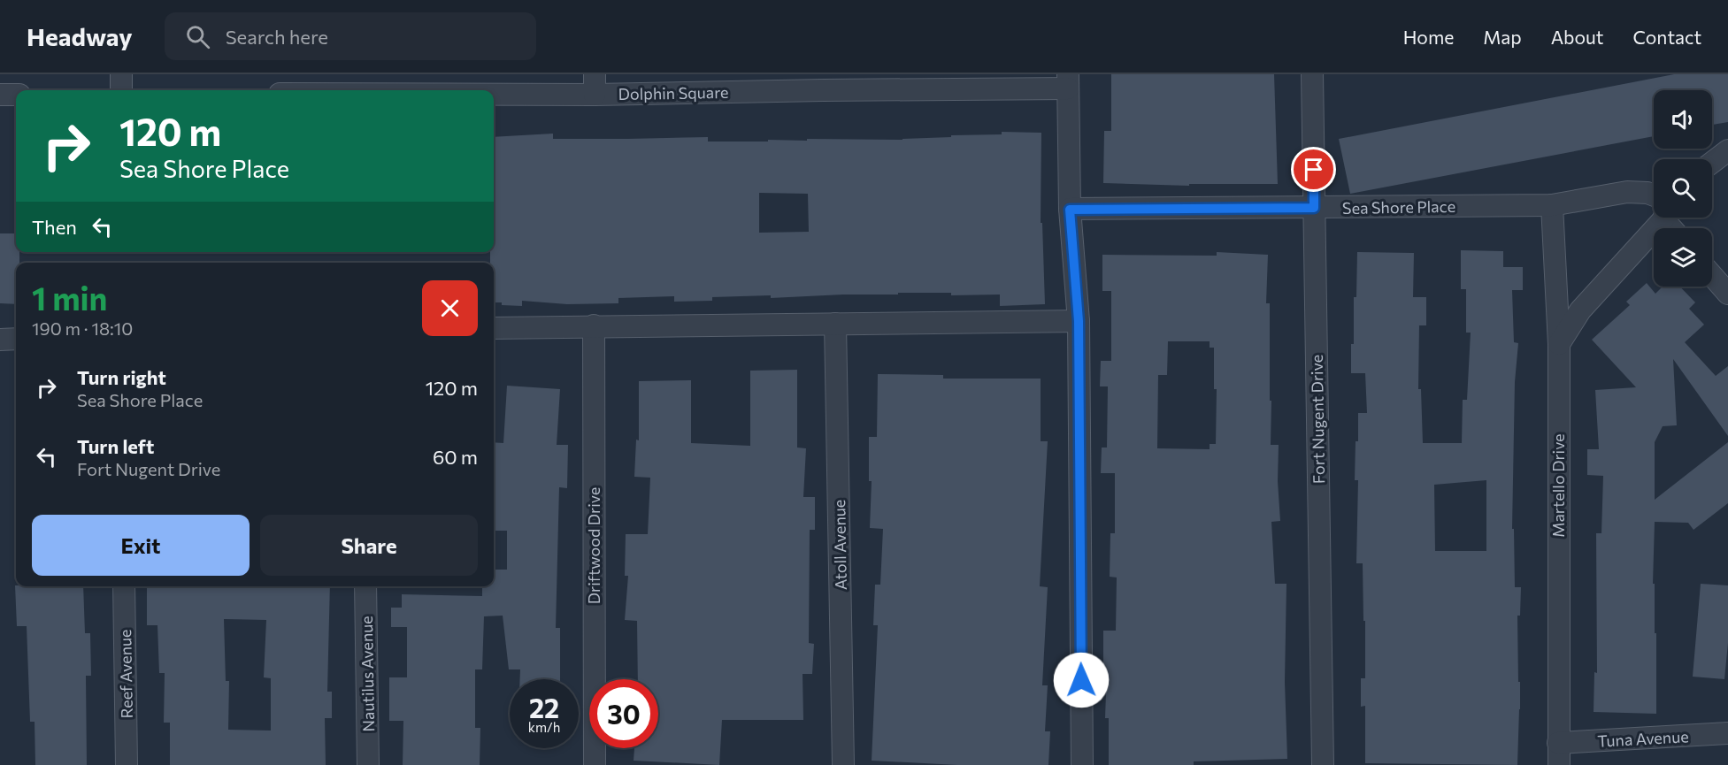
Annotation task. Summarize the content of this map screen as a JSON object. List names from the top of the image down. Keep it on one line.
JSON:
{"streets":{"street":["Dolphin Square","Sea Shore Place","Fort Nugent Drive","Martello Drive","Atoll Avenue","Driftwood Drive","Reef Avenue","Nautilus Avenue","Tuna Avenue"]},"crossings":[["Sea Shore Place","Fort Nugent Drive"],["Sea Shore Place","Martello Drive"],["Martello Drive","Tuna Avenue"]],"page":{"header":"Headway","search":"Search here","nav":["Home","Map","About","Contact"],"turn":["120 m","Sea Shore Place"],"then":"Then","heading":["1 min","190 m · 18:10"],"list":[{"name":"Turn right","note":"Sea Shore Place","value":"120 m"},{"name":"Turn left","note":"Fort Nugent Drive","value":"60 m"}],"buttons":["Exit","Share"],"speed":"22 km/h","limit":"30"}}
